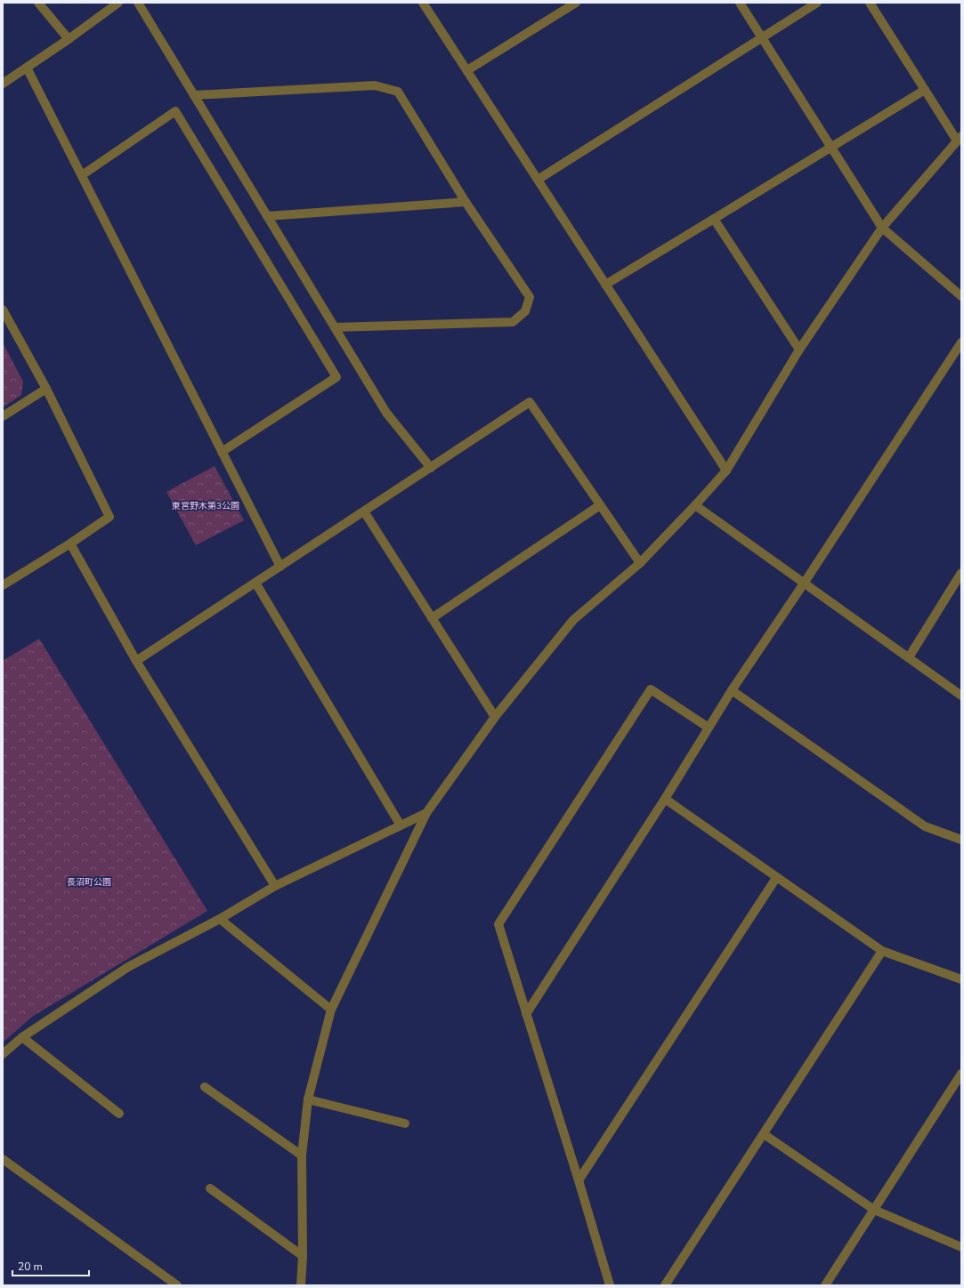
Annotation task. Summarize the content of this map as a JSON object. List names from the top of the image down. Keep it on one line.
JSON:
{"parks":["東宮野木第3公園","長沼町公園"],"scale_bar":"20 m"}
